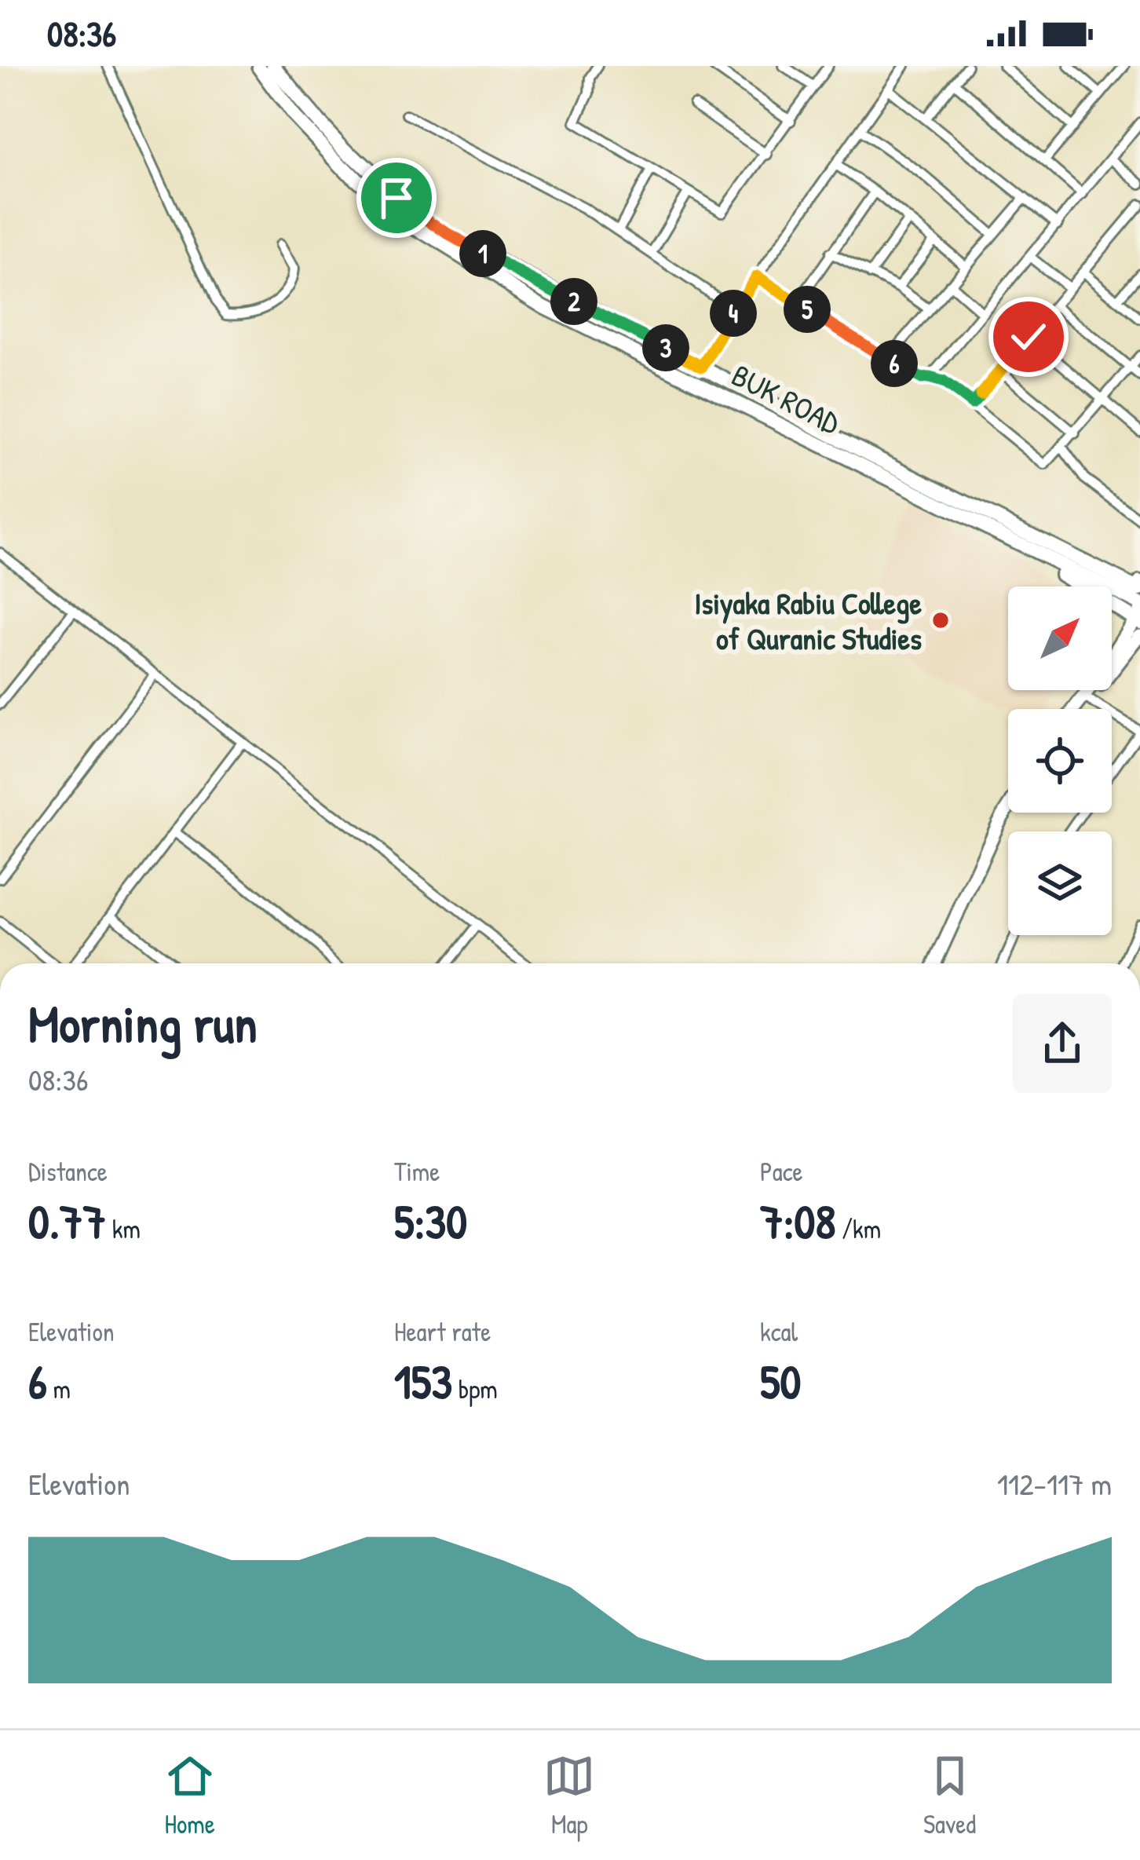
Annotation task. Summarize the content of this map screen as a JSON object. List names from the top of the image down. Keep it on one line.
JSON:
{"streets":{"main road":["BUK ROAD"]},"places":["Isiyaka Rabiu College of Quranic Studies"],"north":"top right","page":{"status":"08:36","pins":["1","2","5","4","3","6"],"heading":["Morning run","08:36"],"stats":[["Distance","0.77 km"],["Time","5:30"],["Pace","7:08 /km"],["Elevation","6 m"],["Heart rate","153 bpm"],["kcal","50"]],"chart":["Elevation","112–117 m"],"tabs":["Home","Map","Saved"]}}
